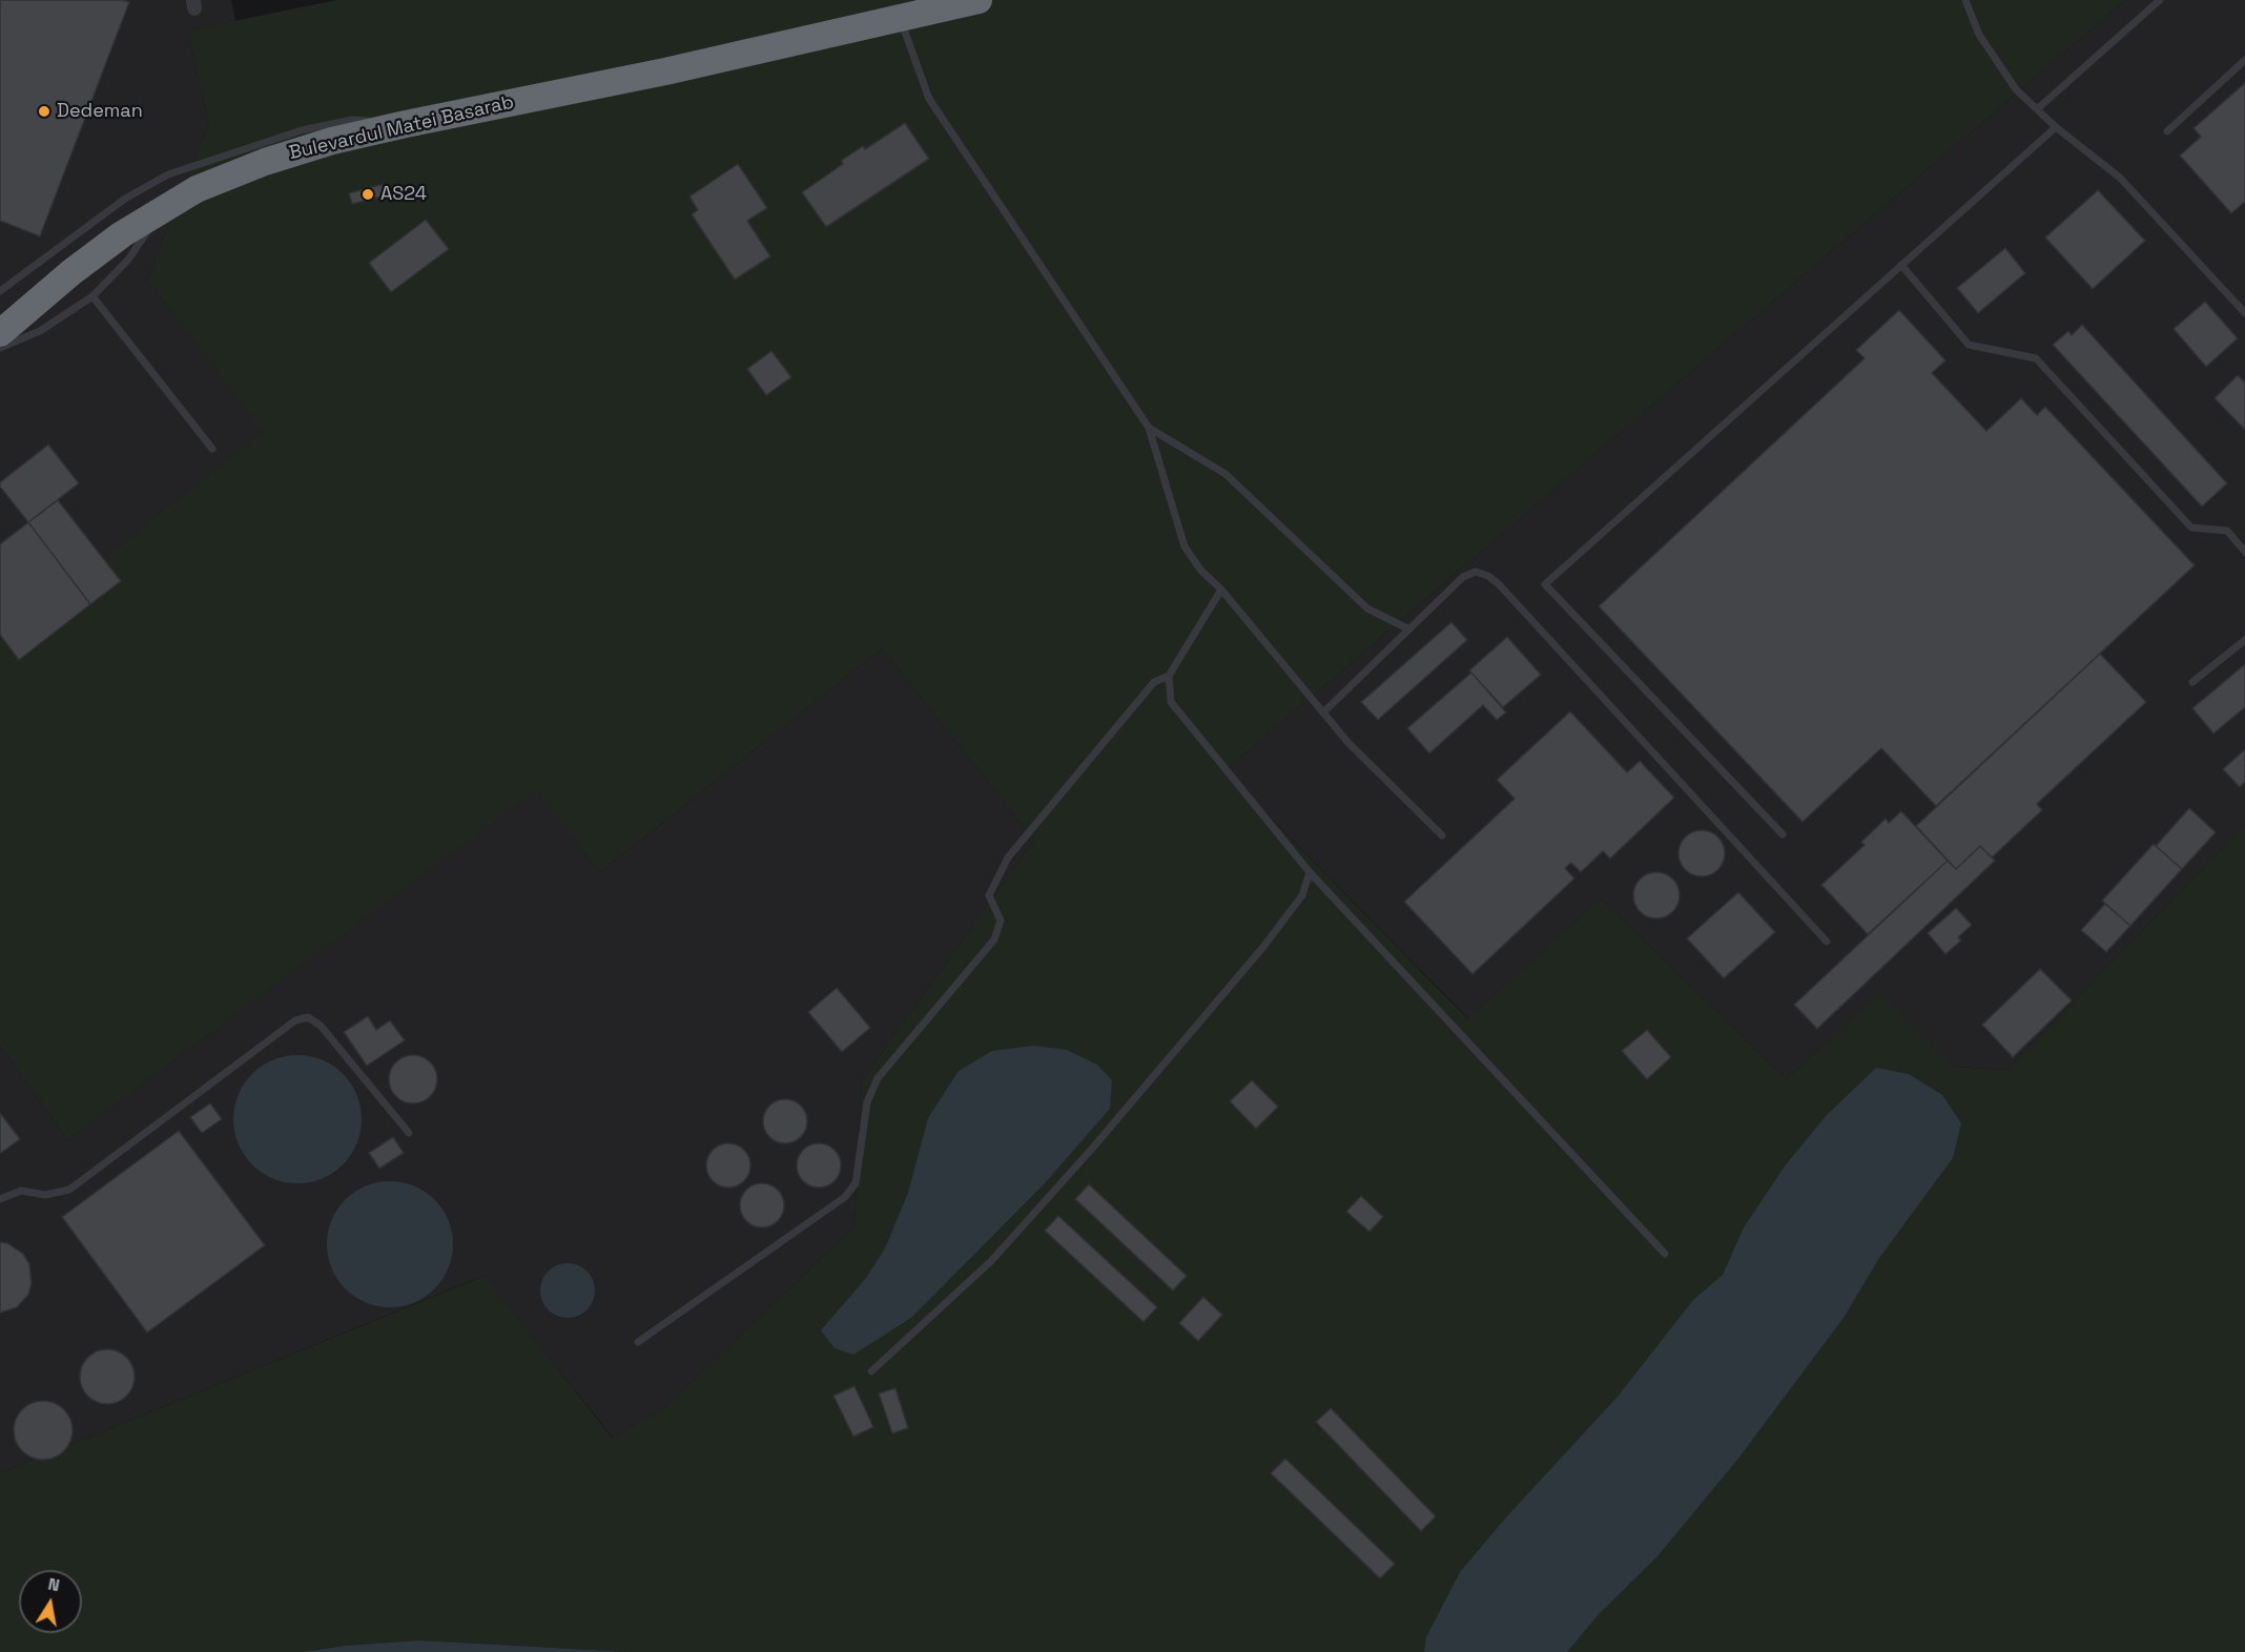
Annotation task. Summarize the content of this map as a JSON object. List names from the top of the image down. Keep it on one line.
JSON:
{"streets":{"highway":["Bulevardul Matei Basarab"]},"places":["Dedeman","AS24"],"north":"top"}
